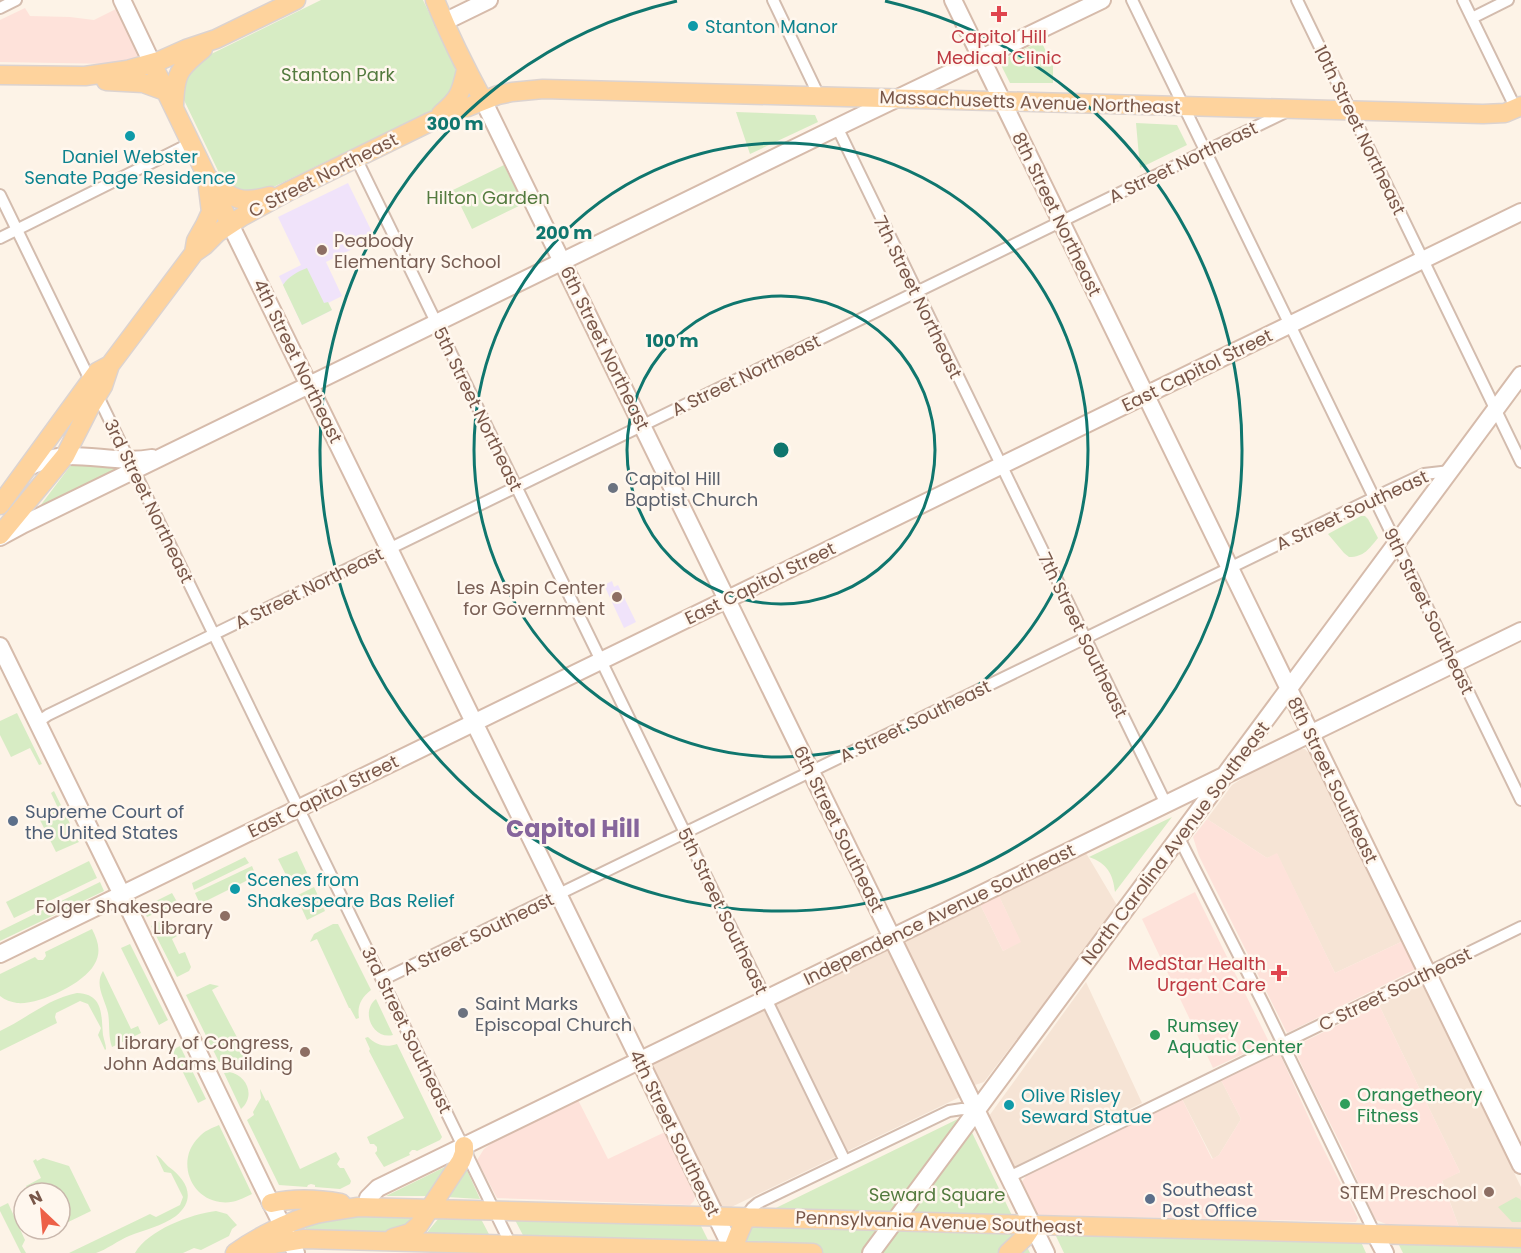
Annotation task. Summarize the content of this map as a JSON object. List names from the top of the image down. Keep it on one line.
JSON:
{"streets":{"main road":["Massachusetts Avenue Northeast","C Street Northeast","8th Street Northeast","6th Street Northeast","4th Street Northeast","East Capitol Street","8th Street Southeast","6th Street Southeast","North Carolina Avenue Southeast","Independence Avenue Southeast","4th Street Southeast","Pennsylvania Avenue Southeast"],"street":["10th Street Northeast","A Street Northeast","7th Street Northeast","5th Street Northeast","3rd Street Northeast","A Street Southeast","9th Street Southeast","7th Street Southeast","5th Street Southeast","C Street Southeast","3rd Street Southeast"]},"crossings":[["Massachusetts Avenue Northeast","10th Street Northeast"],["Massachusetts Avenue Northeast","A Street Northeast"],["Massachusetts Avenue Northeast","C Street Northeast"],["Massachusetts Avenue Northeast","8th Street Northeast"],["Massachusetts Avenue Northeast","6th Street Northeast"],["Massachusetts Avenue Northeast","9th Street Southeast"],["10th Street Northeast","East Capitol Street"],["10th Street Northeast","North Carolina Avenue Southeast"],["A Street Northeast","8th Street Northeast"],["A Street Northeast","7th Street Northeast"],["A Street Northeast","6th Street Northeast"],["A Street Northeast","4th Street Northeast"],["A Street Northeast","5th Street Northeast"],["A Street Northeast","3rd Street Northeast"],["A Street Northeast","9th Street Southeast"],["C Street Northeast","6th Street Northeast"],["C Street Northeast","4th Street Northeast"],["C Street Northeast","5th Street Northeast"],["8th Street Northeast","East Capitol Street"],["8th Street Northeast","8th Street Southeast"],["7th Street Northeast","East Capitol Street"],["7th Street Northeast","7th Street Southeast"],["6th Street Northeast","East Capitol Street"],["6th Street Northeast","6th Street Southeast"],["4th Street Northeast","East Capitol Street"],["4th Street Northeast","4th Street Southeast"],["East Capitol Street","5th Street Northeast"],["East Capitol Street","3rd Street Northeast"],["East Capitol Street","9th Street Southeast"],["East Capitol Street","7th Street Southeast"],["East Capitol Street","8th Street Southeast"],["East Capitol Street","6th Street Southeast"],["East Capitol Street","5th Street Southeast"],["East Capitol Street","3rd Street Southeast"],["East Capitol Street","4th Street Southeast"],["5th Street Northeast","5th Street Southeast"],["3rd Street Northeast","3rd Street Southeast"],["A Street Southeast","9th Street Southeast"],["A Street Southeast","7th Street Southeast"],["A Street Southeast","8th Street Southeast"],["A Street Southeast","6th Street Southeast"],["A Street Southeast","North Carolina Avenue Southeast"],["A Street Southeast","5th Street Southeast"],["A Street Southeast","3rd Street Southeast"],["A Street Southeast","4th Street Southeast"],["9th Street Southeast","North Carolina Avenue Southeast"],["9th Street Southeast","Independence Avenue Southeast"],["7th Street Southeast","Independence Avenue Southeast"],["8th Street Southeast","North Carolina Avenue Southeast"],["8th Street Southeast","Independence Avenue Southeast"],["8th Street Southeast","C Street Southeast"],["6th Street Southeast","North Carolina Avenue Southeast"],["6th Street Southeast","Independence Avenue Southeast"],["6th Street Southeast","C Street Southeast"],["6th Street Southeast","Pennsylvania Avenue Southeast"],["North Carolina Avenue Southeast","Independence Avenue Southeast"],["North Carolina Avenue Southeast","Pennsylvania Avenue Southeast"],["5th Street Southeast","Independence Avenue Southeast"],["Independence Avenue Southeast","3rd Street Southeast"],["Independence Avenue Southeast","4th Street Southeast"],["Independence Avenue Southeast","Pennsylvania Avenue Southeast"],["3rd Street Southeast","Pennsylvania Avenue Southeast"],["4th Street Southeast","Pennsylvania Avenue Southeast"]],"districts":["Capitol Hill"],"parks":["Stanton Park","Hilton Garden","Seward Square"],"places":{"health":["Capitol Hill Medical Clinic","MedStar Health Urgent Care"],"other":["Stanton Manor","Daniel Webster Senate Page Residence","Peabody Elementary School","Capitol Hill Baptist Church","Les Aspin Center for Government","Supreme Court of the United States","Scenes from Shakespeare Bas Relief","Folger Shakespeare Library","Saint Marks Episcopal Church","Rumsey Aquatic Center","Library of Congress, John Adams Building","Orangetheory Fitness","Olive Risley Seward Statue","STEM Preschool","Southeast Post Office"]},"north":"top left","rings":["300 m","200 m","100 m"]}
